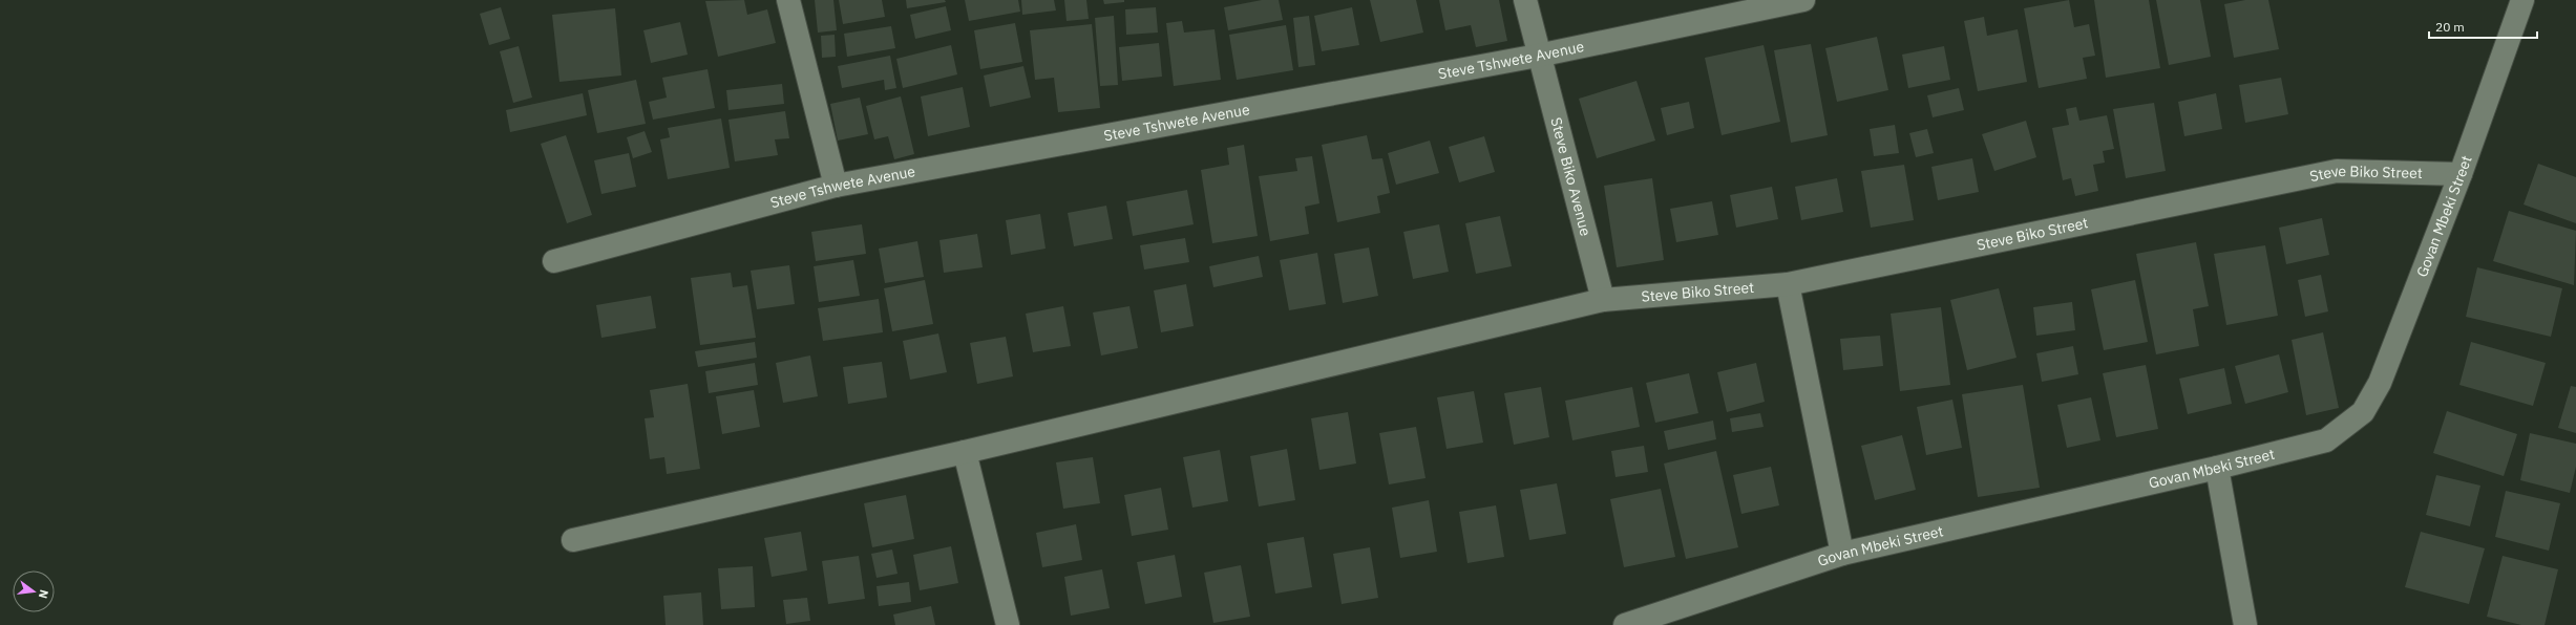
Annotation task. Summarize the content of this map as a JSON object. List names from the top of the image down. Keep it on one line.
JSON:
{"streets":{"street":["Steve Tshwete Avenue","Steve Biko Street","Steve Biko Avenue","Govan Mbeki Street"]},"crossings":[["Steve Tshwete Avenue","Steve Biko Avenue"],["Steve Biko Street","Steve Biko Avenue"],["Steve Biko Street","Govan Mbeki Street"]],"scale_bar":"20 m","north":"right"}
